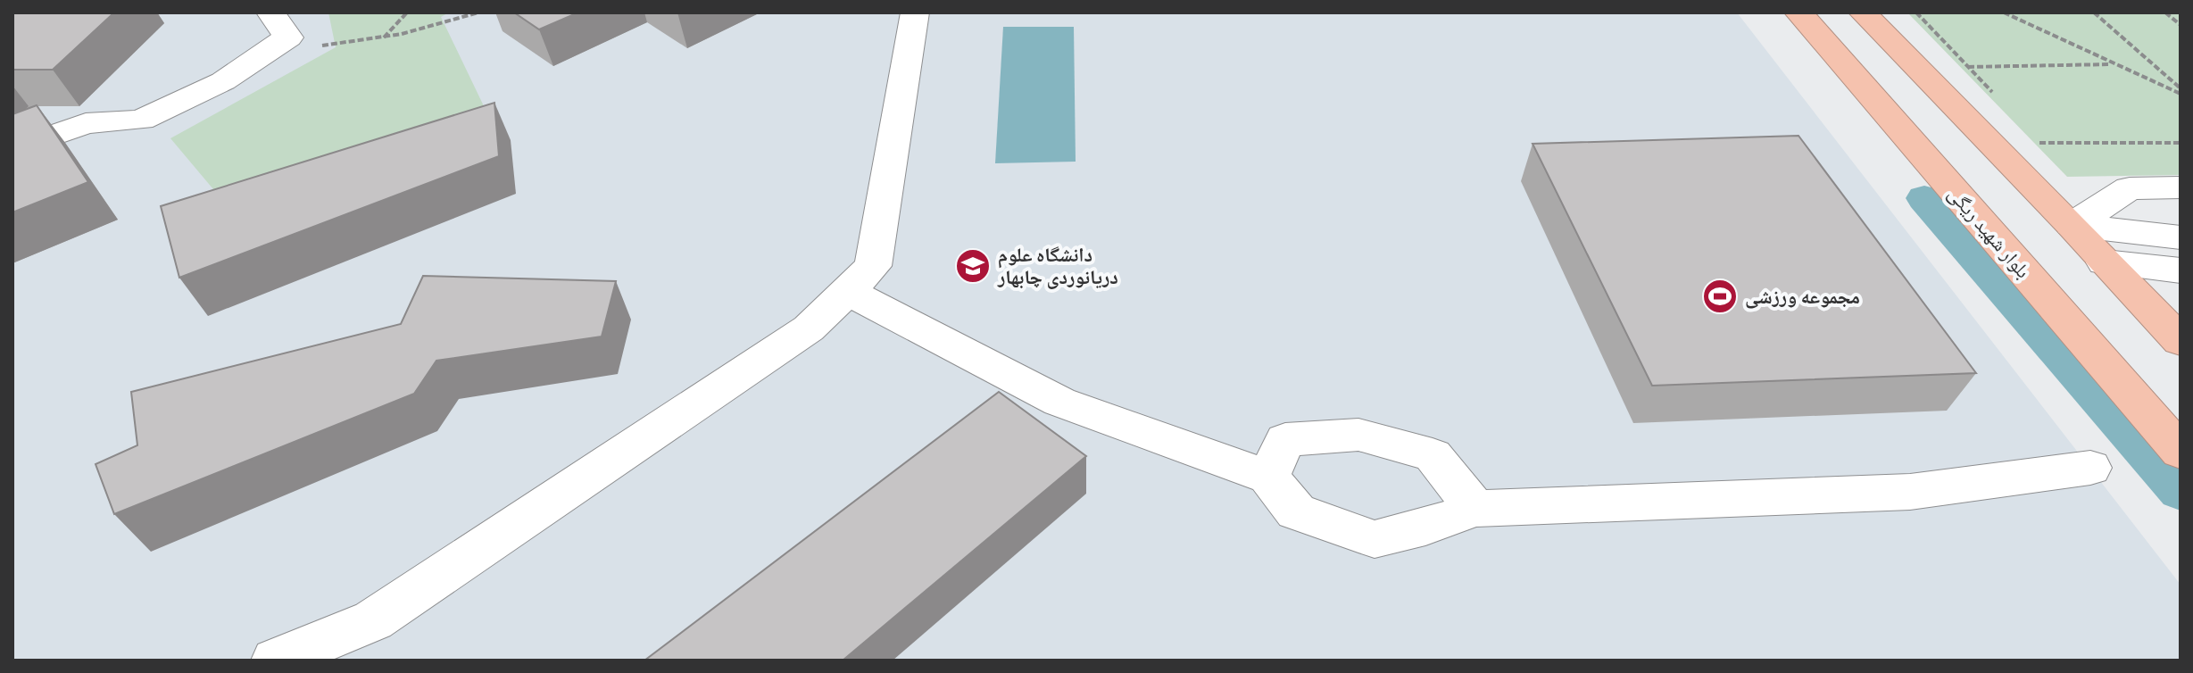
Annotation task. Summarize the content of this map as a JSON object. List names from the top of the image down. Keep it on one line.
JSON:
{"streets":{"highway":["بلوار شهید ریگی"]},"places":{"school or university":["دانشگاه علوم دریانوردی چابهار"],"sports":["مجموعه ورزشی"]}}
